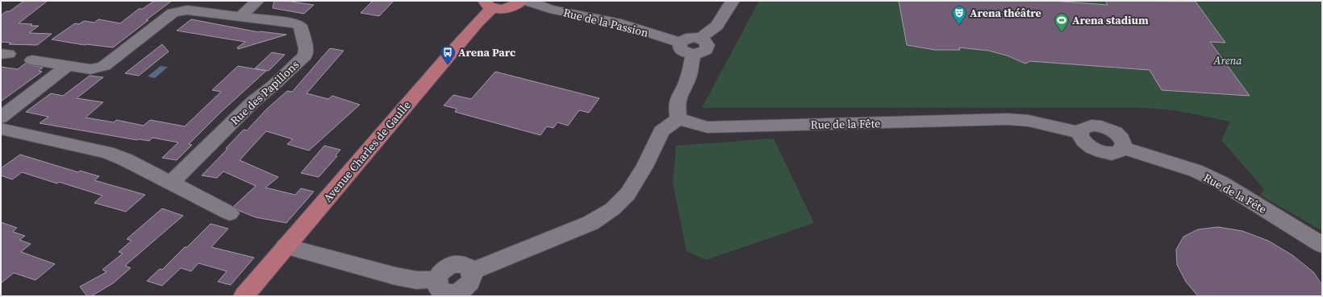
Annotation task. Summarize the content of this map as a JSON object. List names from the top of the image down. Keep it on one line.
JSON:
{"streets":{"main road":["Avenue Charles de Gaulle"],"street":["Rue de la Passion","Rue des Papillons","Rue de la Fête"]},"parks":["Arena"],"places":{"theatre":["Arena théâtre"],"sports":["Arena stadium"],"bus stop":["Arena Parc"]}}
